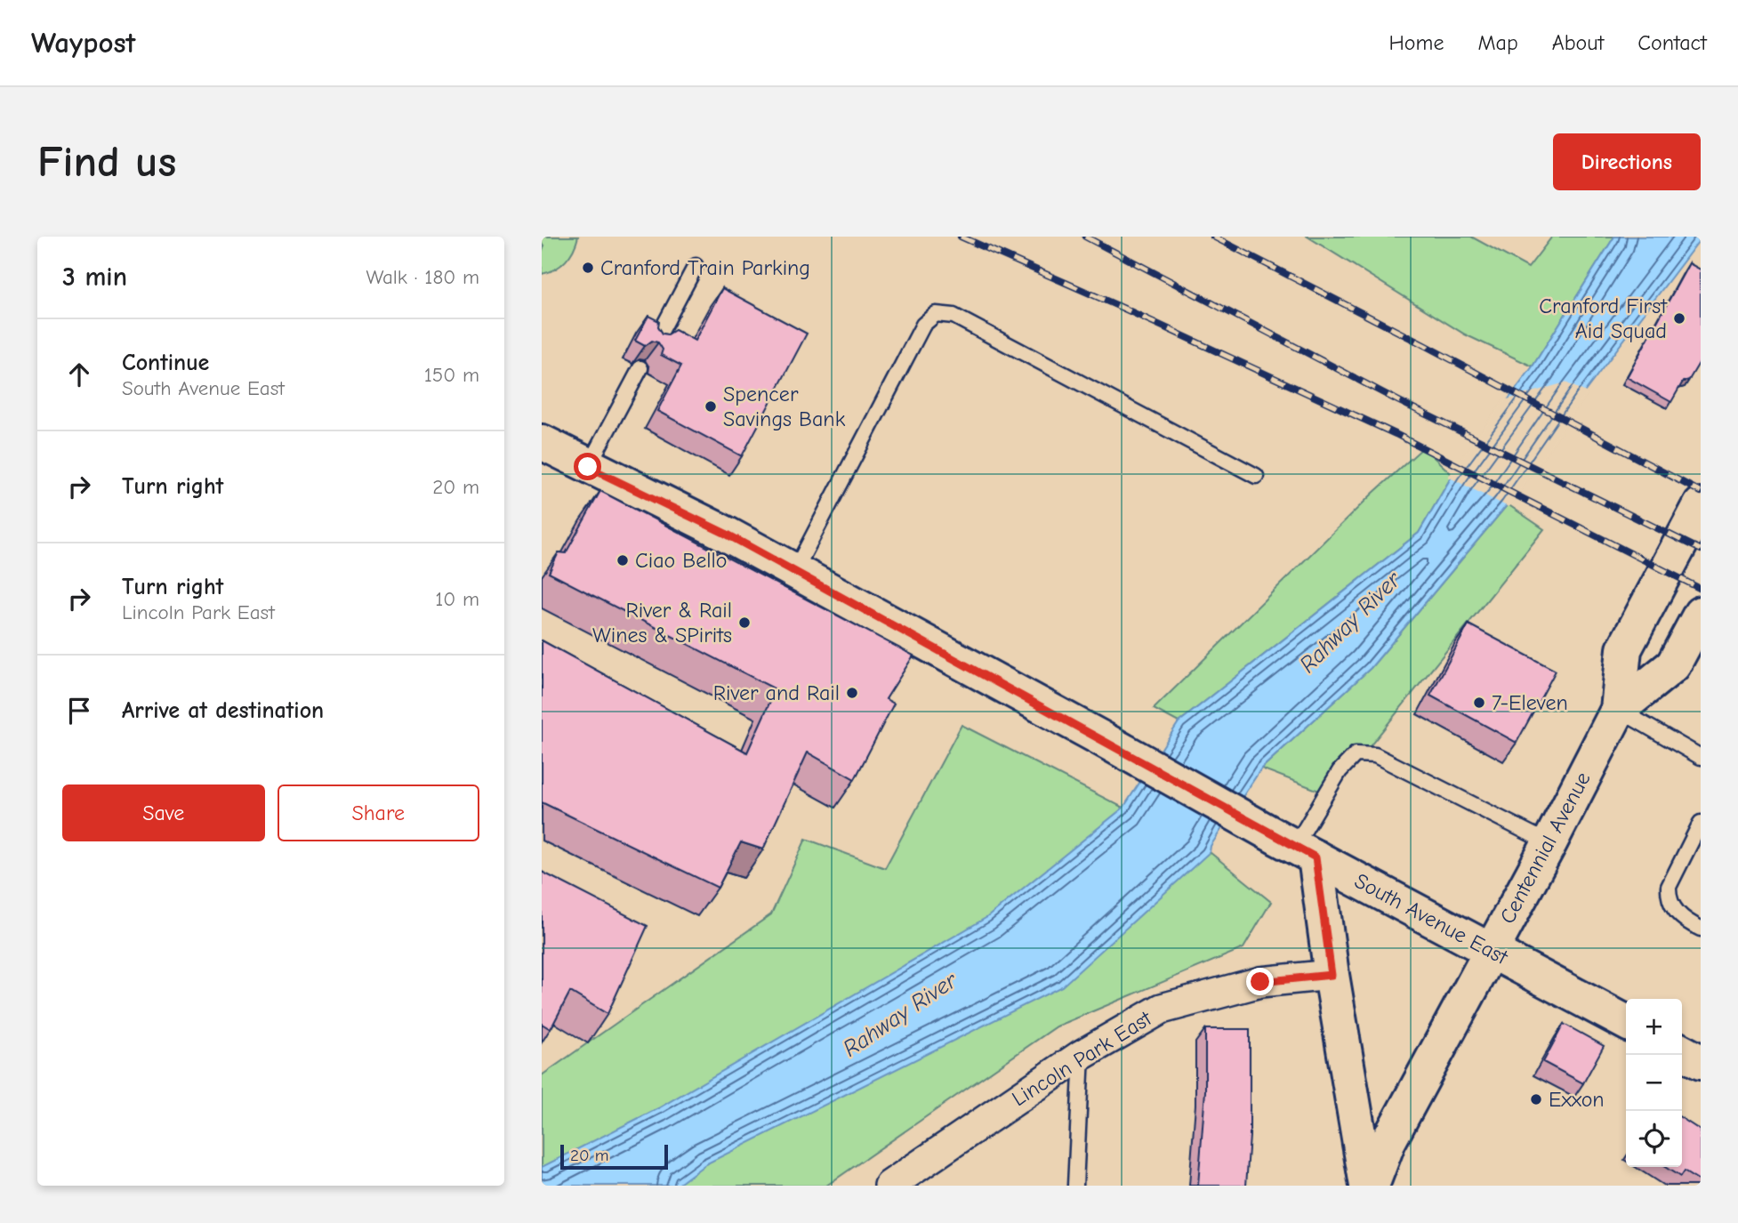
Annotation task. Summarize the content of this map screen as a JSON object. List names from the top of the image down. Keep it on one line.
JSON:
{"streets":{"main road":["Centennial Avenue","South Avenue East"],"street":["Lincoln Park East"]},"crossings":[["Centennial Avenue","South Avenue East"]],"water":["Rahway River"],"places":["Cranford Train Parking","Cranford First Aid Squad","Spencer Savings Bank","Ciao Bello","River & Rail Wines & SPirits","River and Rail","7-Eleven","Exxon"],"scale_bar":"20 m","page":{"header":"Waypost","nav":["Home","Map","About","Contact"],"buttons":["Directions",["Save","Share"]],"title":"Find us","heading":["3 min","Walk · 180 m"],"list":[["Continue","South Avenue East","150 m"],["Turn right","20 m"],["Turn right","Lincoln Park East","10 m"],"Arrive at destination"],"map_buttons":["+","−"],"scale":"20 m"}}
